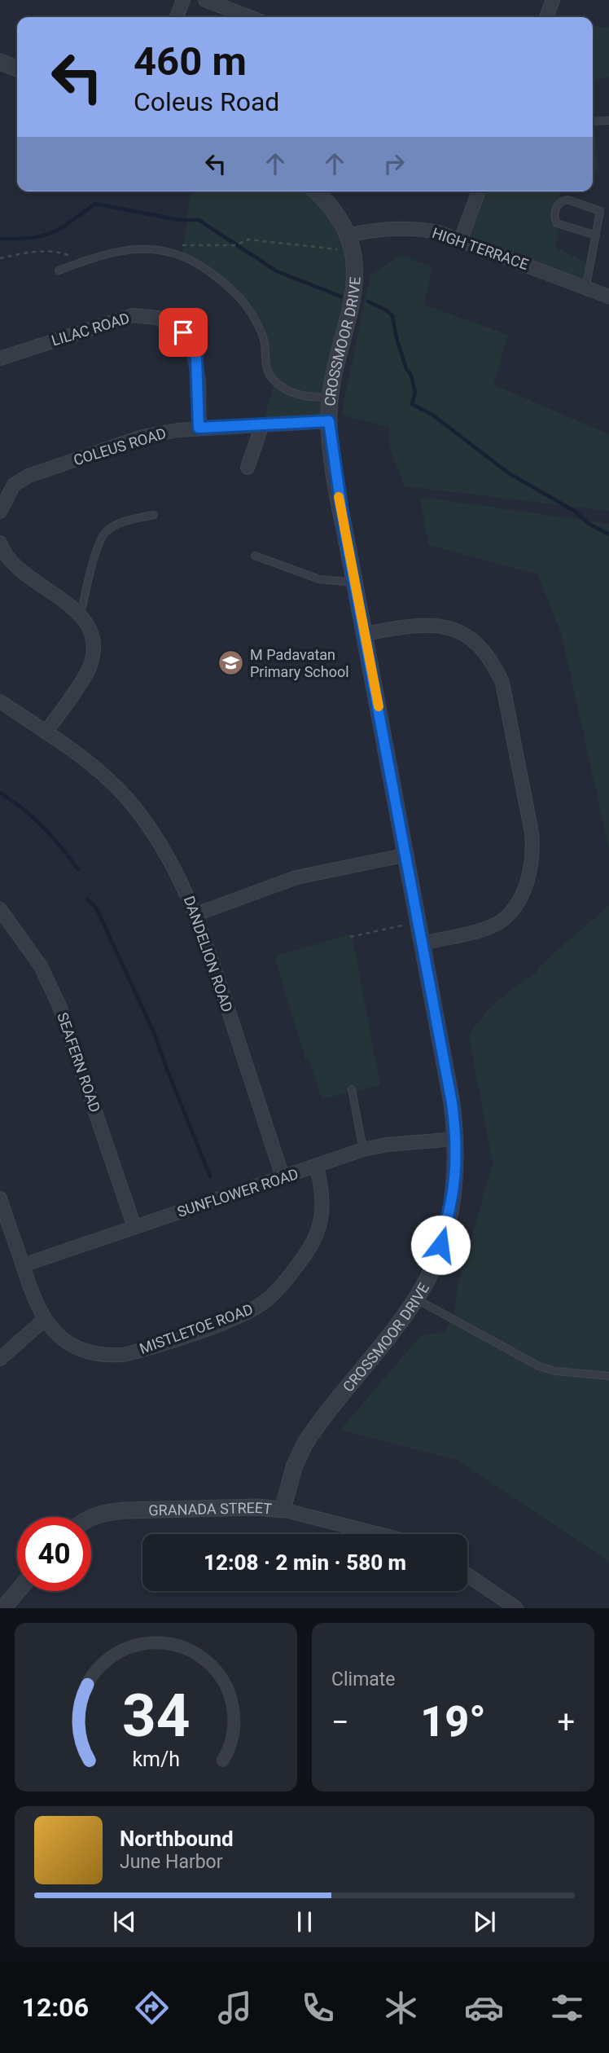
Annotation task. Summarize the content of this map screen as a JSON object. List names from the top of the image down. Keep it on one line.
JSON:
{"streets":{"street":["HIGH TERRACE","LILAC ROAD","CROSSMOOR DRIVE","COLEUS ROAD","DANDELION ROAD","SEAFERN ROAD","SUNFLOWER ROAD","MISTLETOE ROAD","GRANADA STREET"]},"crossings":[["HIGH TERRACE","CROSSMOOR DRIVE"],["LILAC ROAD","COLEUS ROAD"],["CROSSMOOR DRIVE","COLEUS ROAD"],["CROSSMOOR DRIVE","SUNFLOWER ROAD"],["CROSSMOOR DRIVE","GRANADA STREET"],["DANDELION ROAD","SUNFLOWER ROAD"],["SEAFERN ROAD","SUNFLOWER ROAD"],["SUNFLOWER ROAD","MISTLETOE ROAD"]],"places":{"school or university":["M Padavatan Primary School"]},"page":{"turn":["460 m","Coleus Road"],"limit":"40","trip":"12:08 · 2 min · 580 m","tile":"Climate","heat":["−","19°","+"],"song":["Northbound","June Harbor"],"tabs":"12:06","gauge":["34","km/h"]}}
